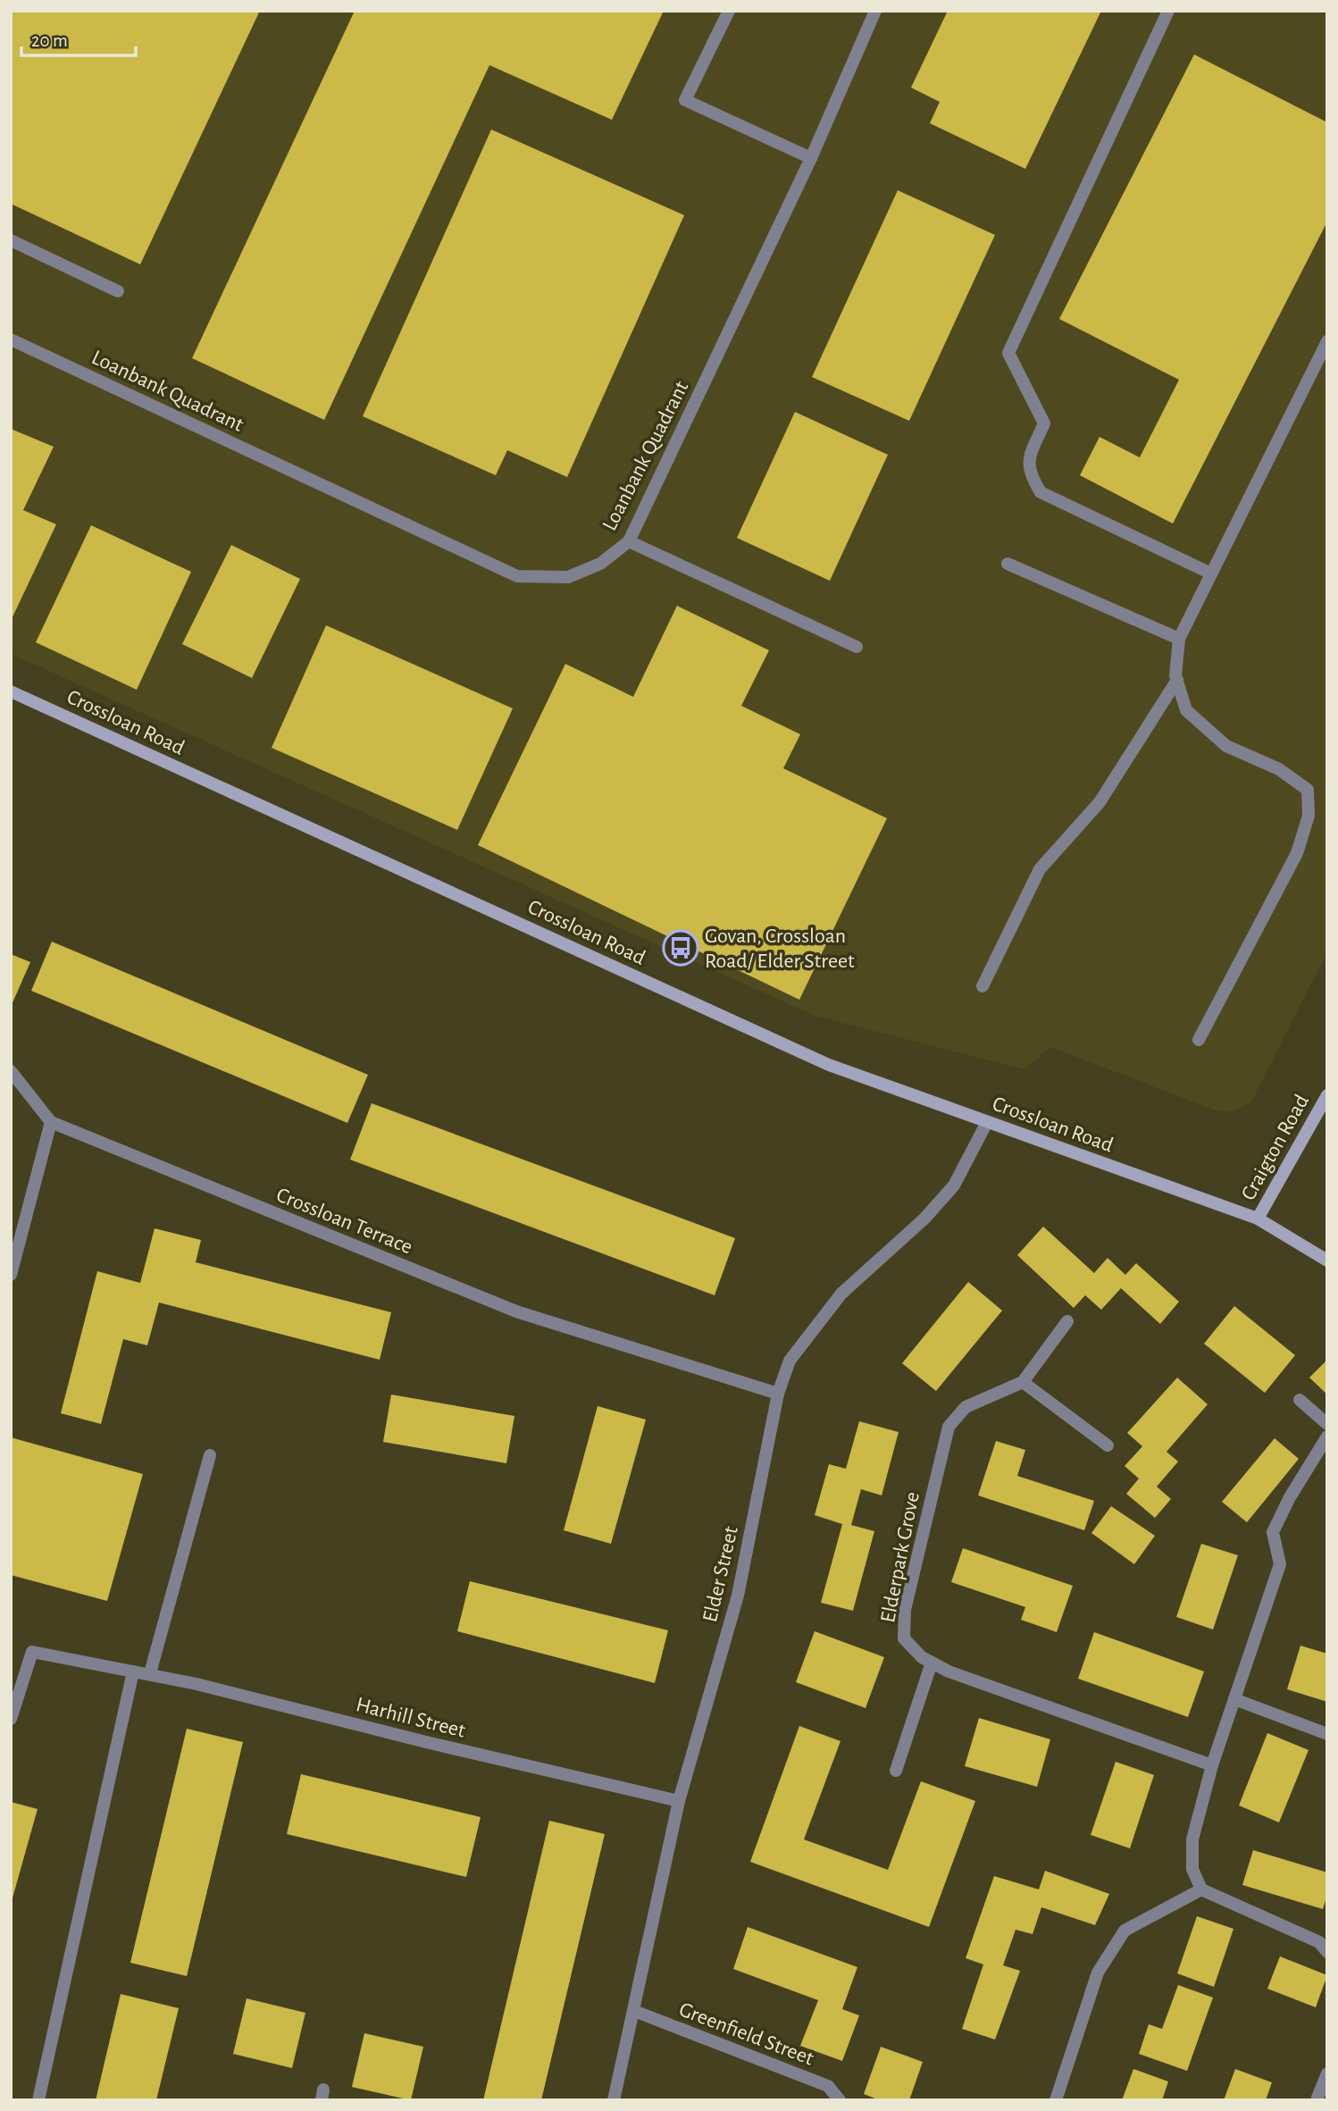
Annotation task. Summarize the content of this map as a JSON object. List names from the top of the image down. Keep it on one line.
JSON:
{"streets":{"street":["Loanbank Quadrant","Crossloan Road","Craigton Road","Crossloan Terrace","Elderpark Grove","Elder Street","Harhill Street","Greenfield Street"]},"crossings":[["Crossloan Road","Craigton Road"],["Crossloan Road","Elder Street"],["Crossloan Terrace","Elder Street"],["Elder Street","Harhill Street"],["Elder Street","Greenfield Street"]],"places":{"bus stop":["Govan, Crossloan Road/ Elder Street"]},"scale_bar":"20 m"}
